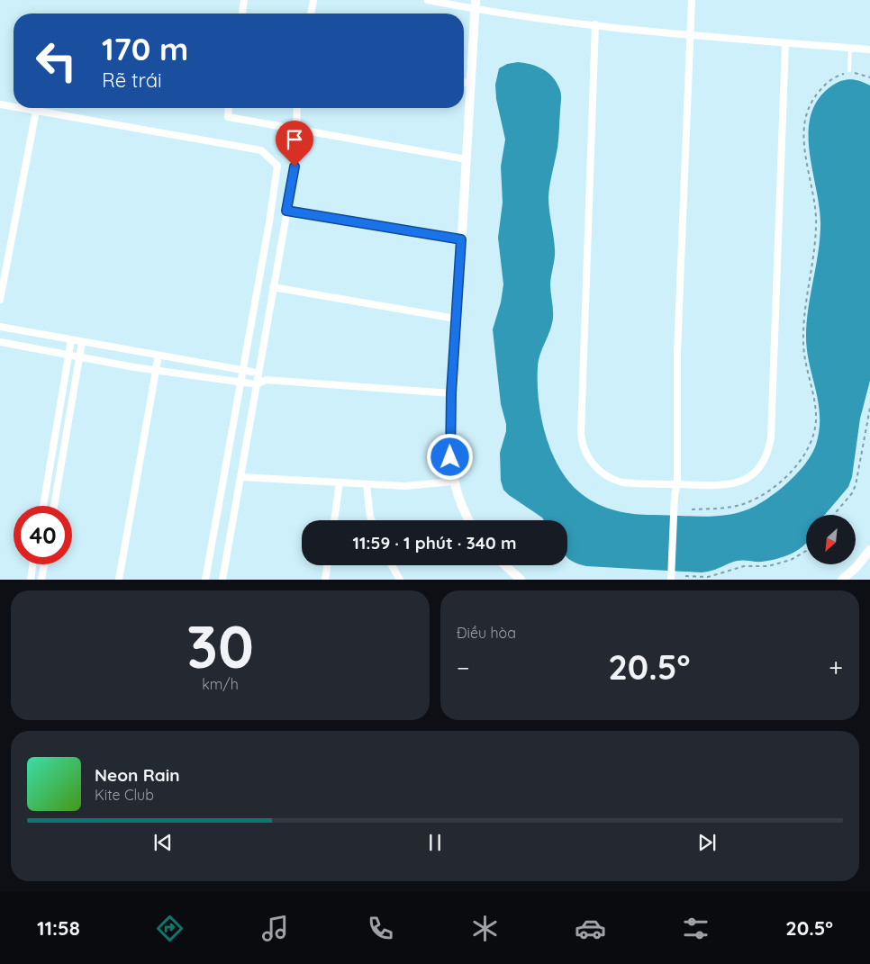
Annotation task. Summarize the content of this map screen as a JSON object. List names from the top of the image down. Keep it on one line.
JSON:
{"north":"bottom left","page":{"turn":["170 m","Rẽ trái"],"limit":"40","trip":"11:59 · 1 phút · 340 m","tile":[["30","km/h"],"Điều hòa"],"heat":["−","20.5°","+"],"song":["Neon Rain","Kite Club"],"tabs":["11:58","20.5°"]}}
